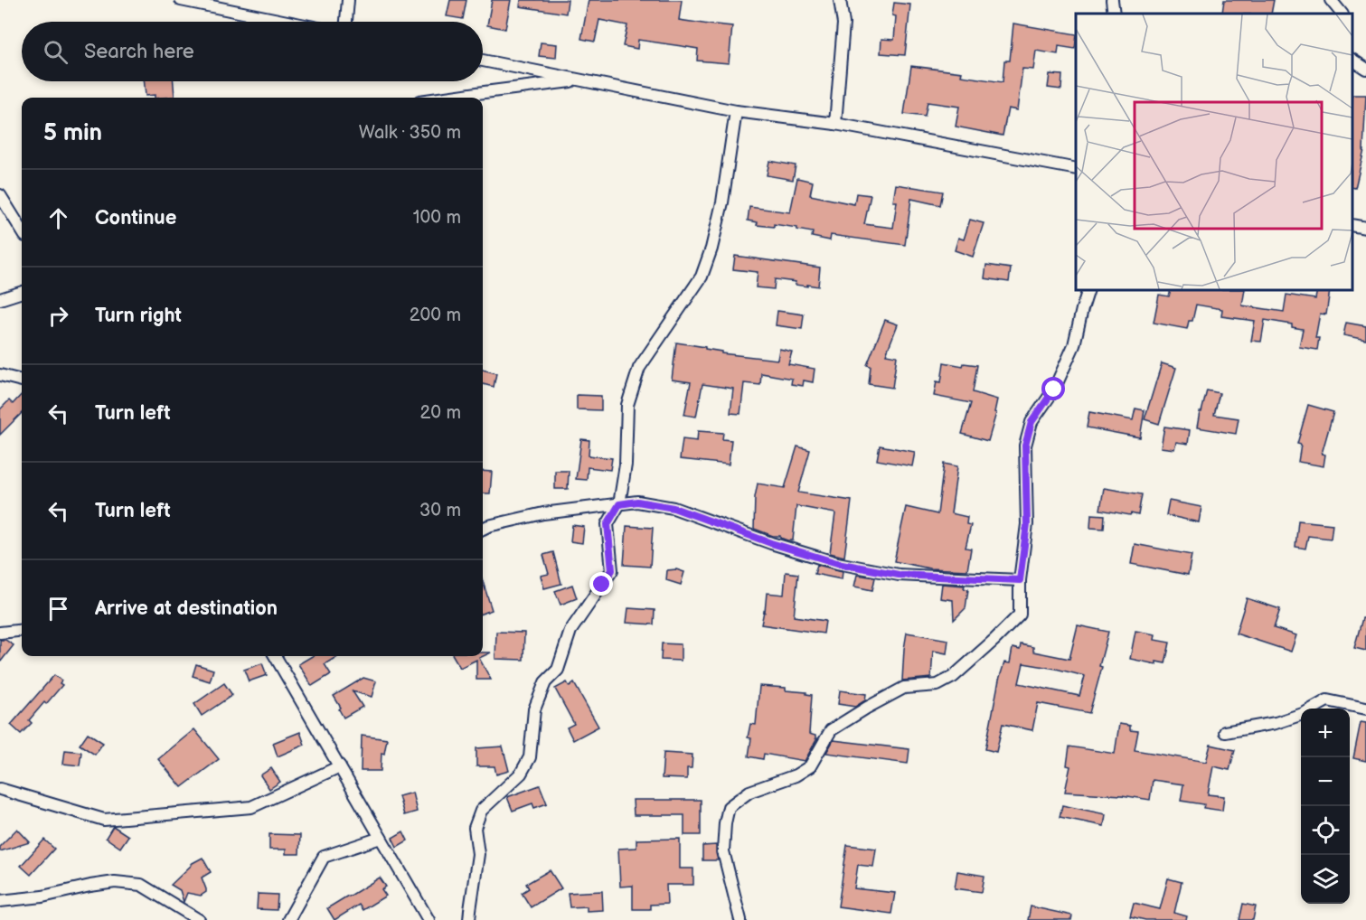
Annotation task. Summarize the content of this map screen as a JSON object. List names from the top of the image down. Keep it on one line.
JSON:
{"page":{"search":"Search here","heading":["5 min","Walk · 350 m"],"list":[["Continue","100 m"],["Turn right","200 m"],["Turn left","20 m"],["Turn left","30 m"],"Arrive at destination"],"map_buttons":["+","−"]}}
